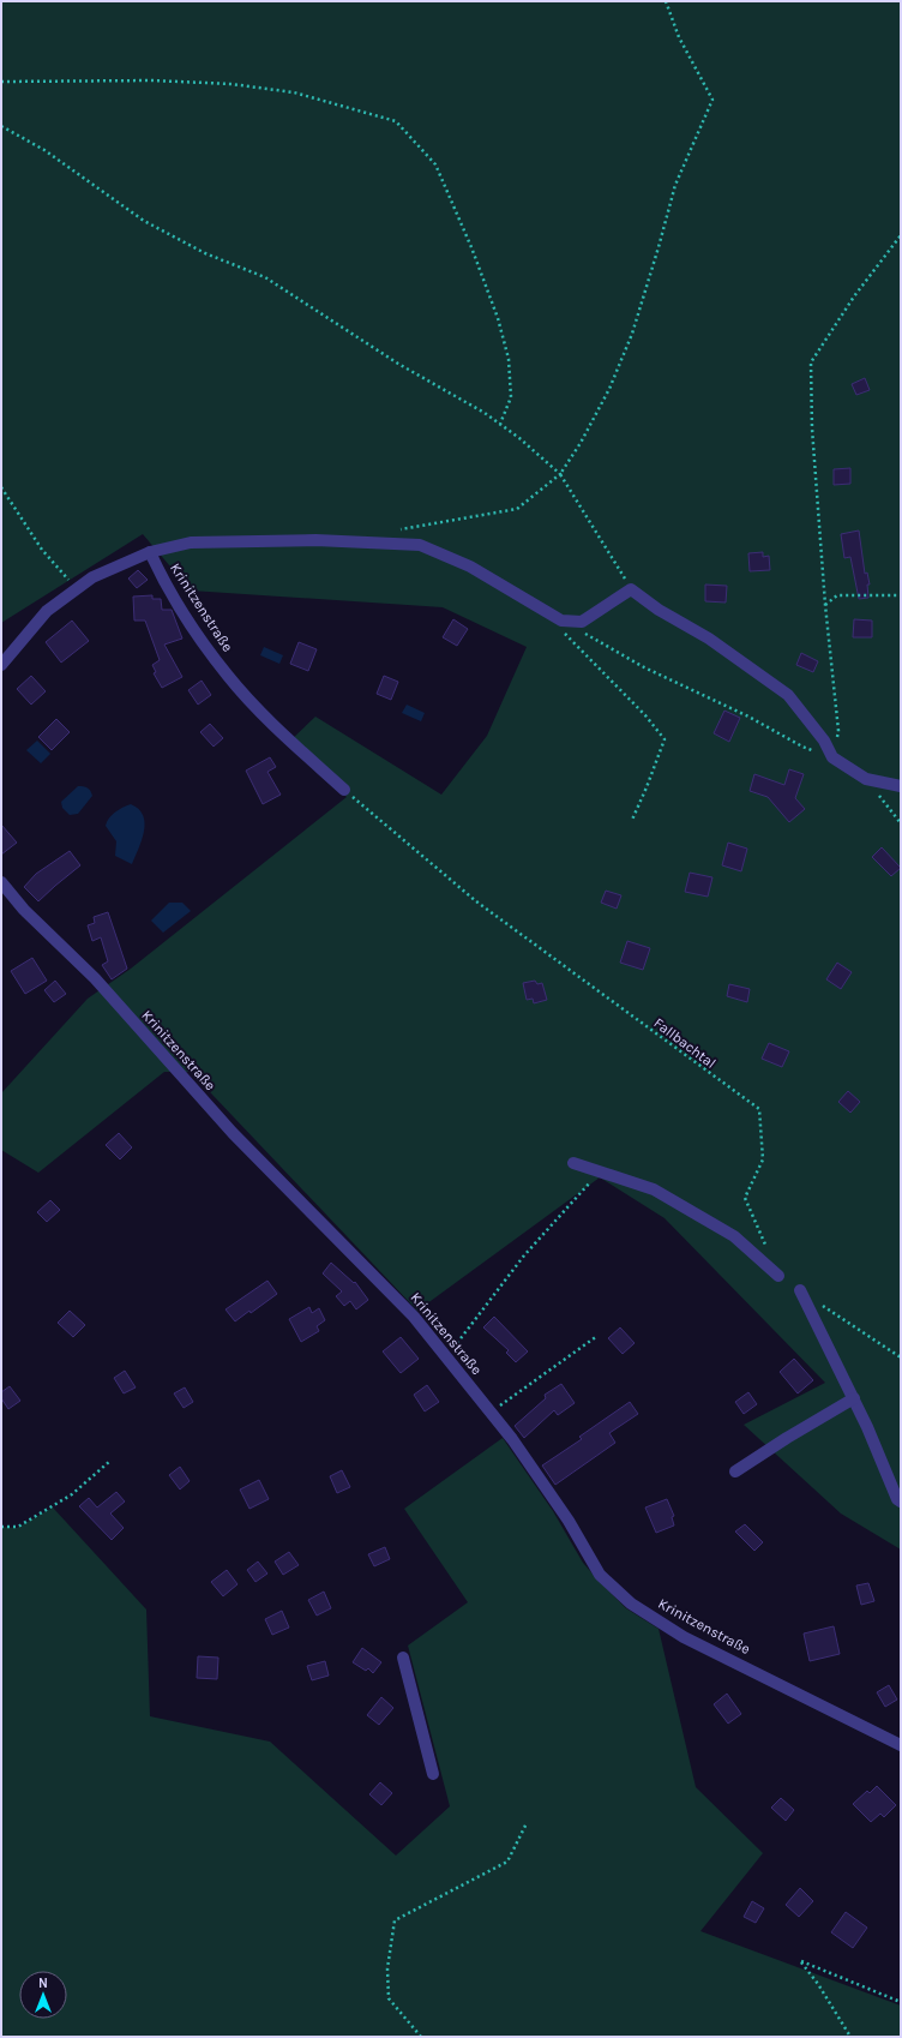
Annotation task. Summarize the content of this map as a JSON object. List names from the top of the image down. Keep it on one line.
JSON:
{"streets":{"street":["Krinitzenstraße"],"path":["Fallbachtal"]},"crossings":[["Krinitzenstraße","Fallbachtal"]],"north":"top"}
